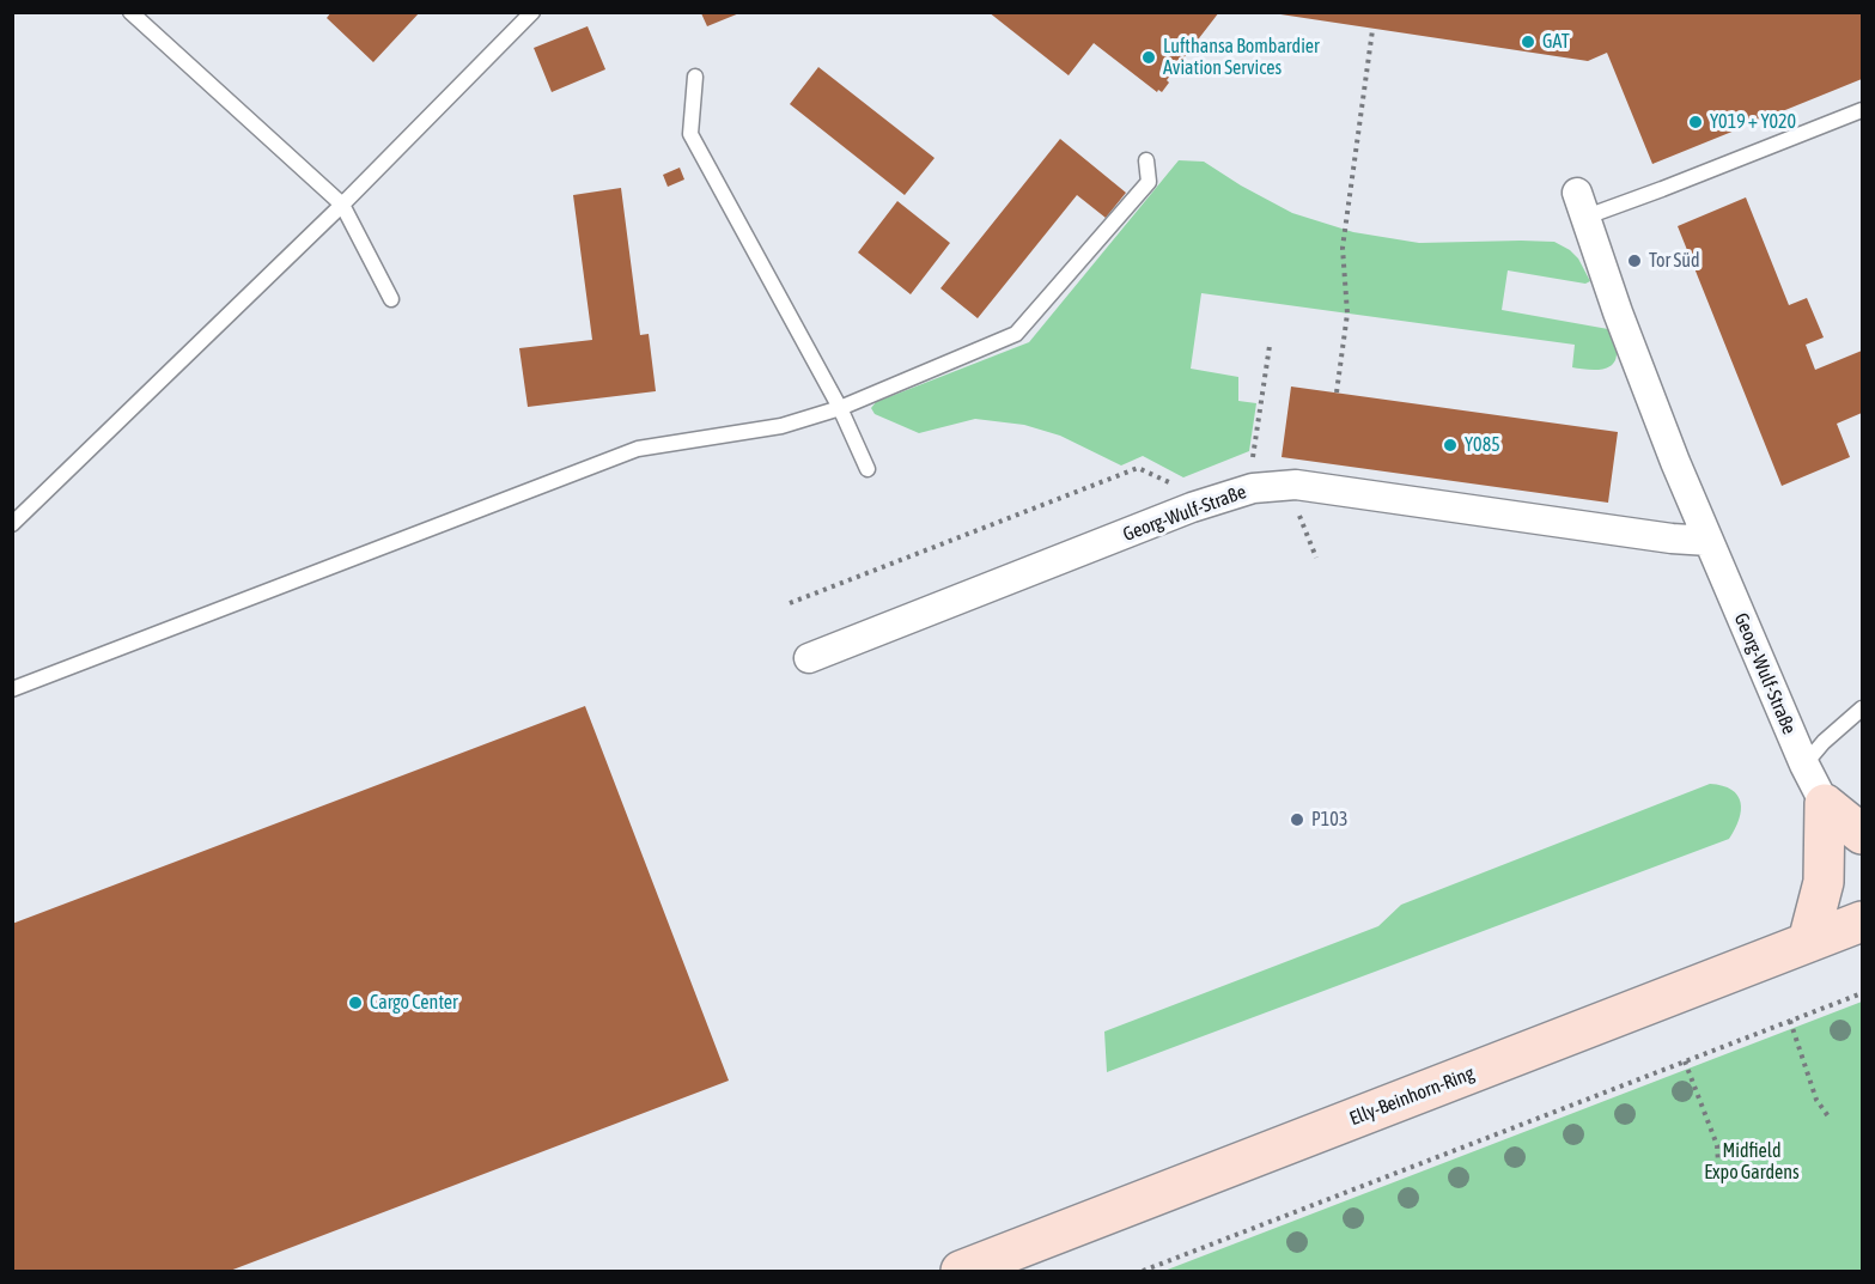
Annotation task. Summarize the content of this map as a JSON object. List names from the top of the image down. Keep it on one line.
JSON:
{"streets":{"street":["Georg-Wulf-Straße","Elly-Beinhorn-Ring"]},"parks":["Midfield Expo Gardens"],"places":["GAT","Lufthansa Bombardier Aviation Services","Y019 + Y020","Tor Süd","Y085","P103","Cargo Center"]}
